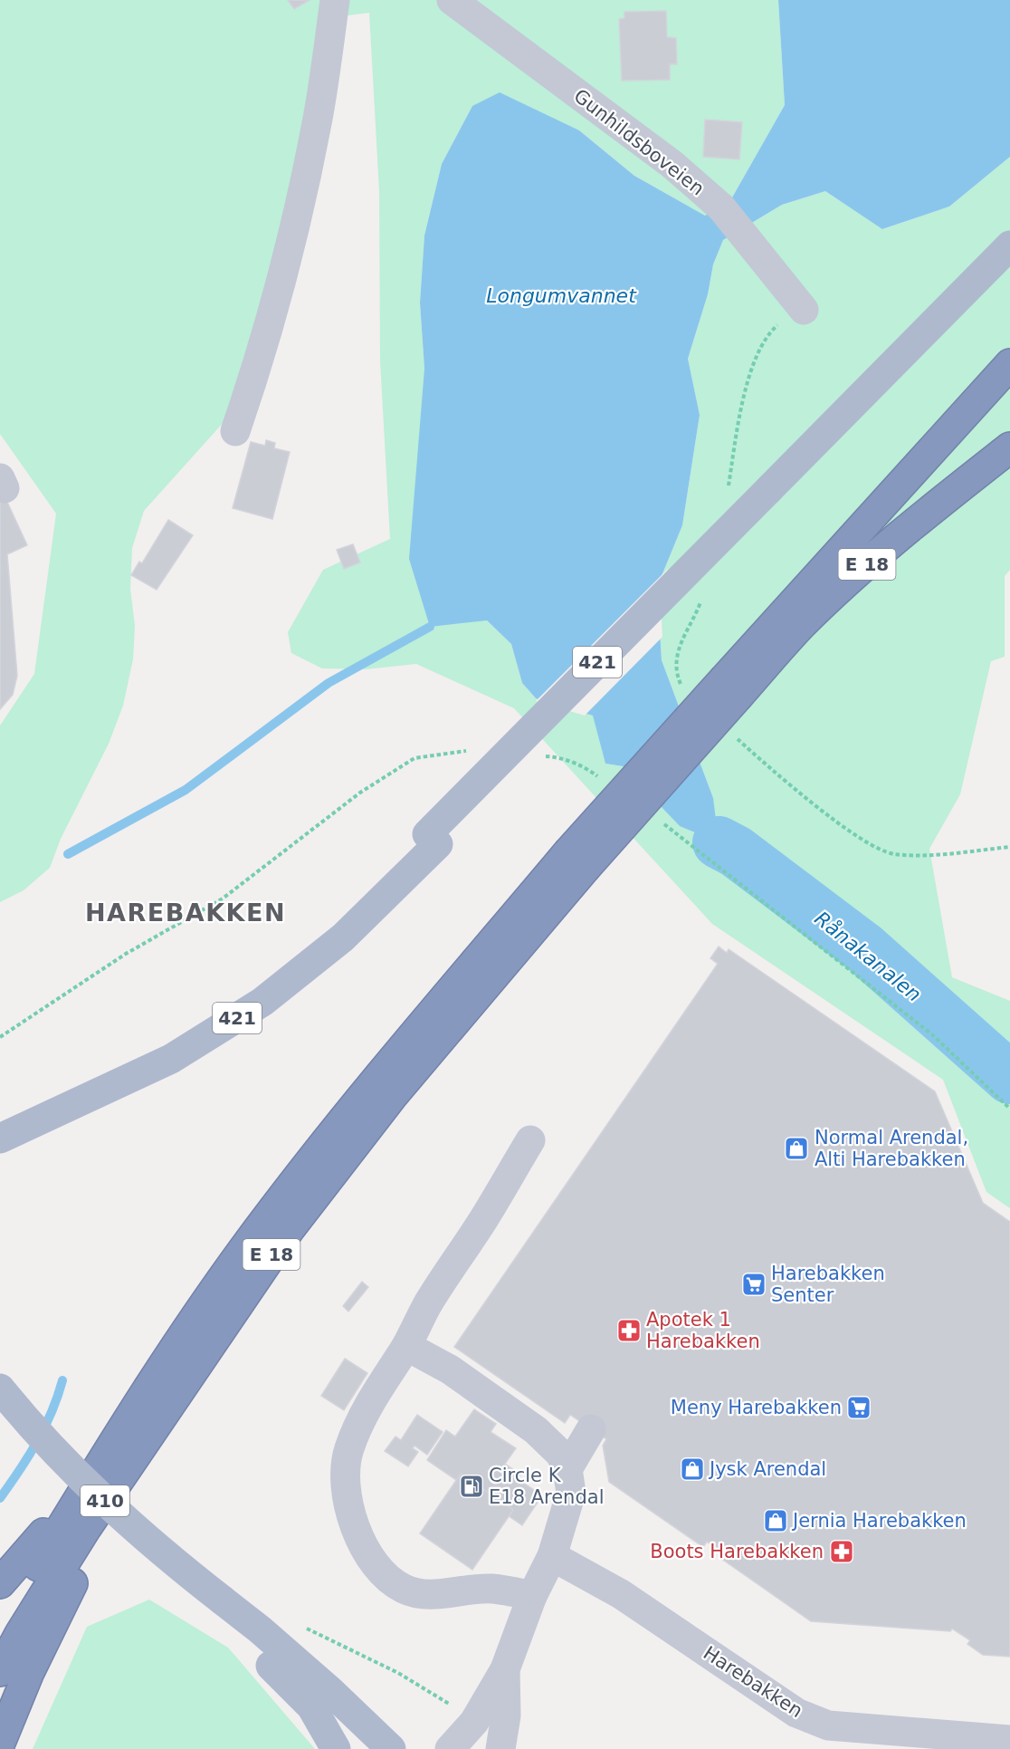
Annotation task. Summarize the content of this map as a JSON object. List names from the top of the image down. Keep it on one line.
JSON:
{"streets":{"highway":["E 18"],"main road":["421","410"],"street":["Gunhildsboveien","Harebakken"]},"districts":["HAREBAKKEN"],"water":["Longumvannet","Rånakanalen"],"places":{"shop":["Normal Arendal, Alti Harebakken","Jysk Arendal","Jernia Harebakken"],"supermarket":["Harebakken Senter","Meny Harebakken"],"pharmacy":["Apotek 1 Harebakken","Boots Harebakken"],"fuel station":["Circle K E18 Arendal"]}}
